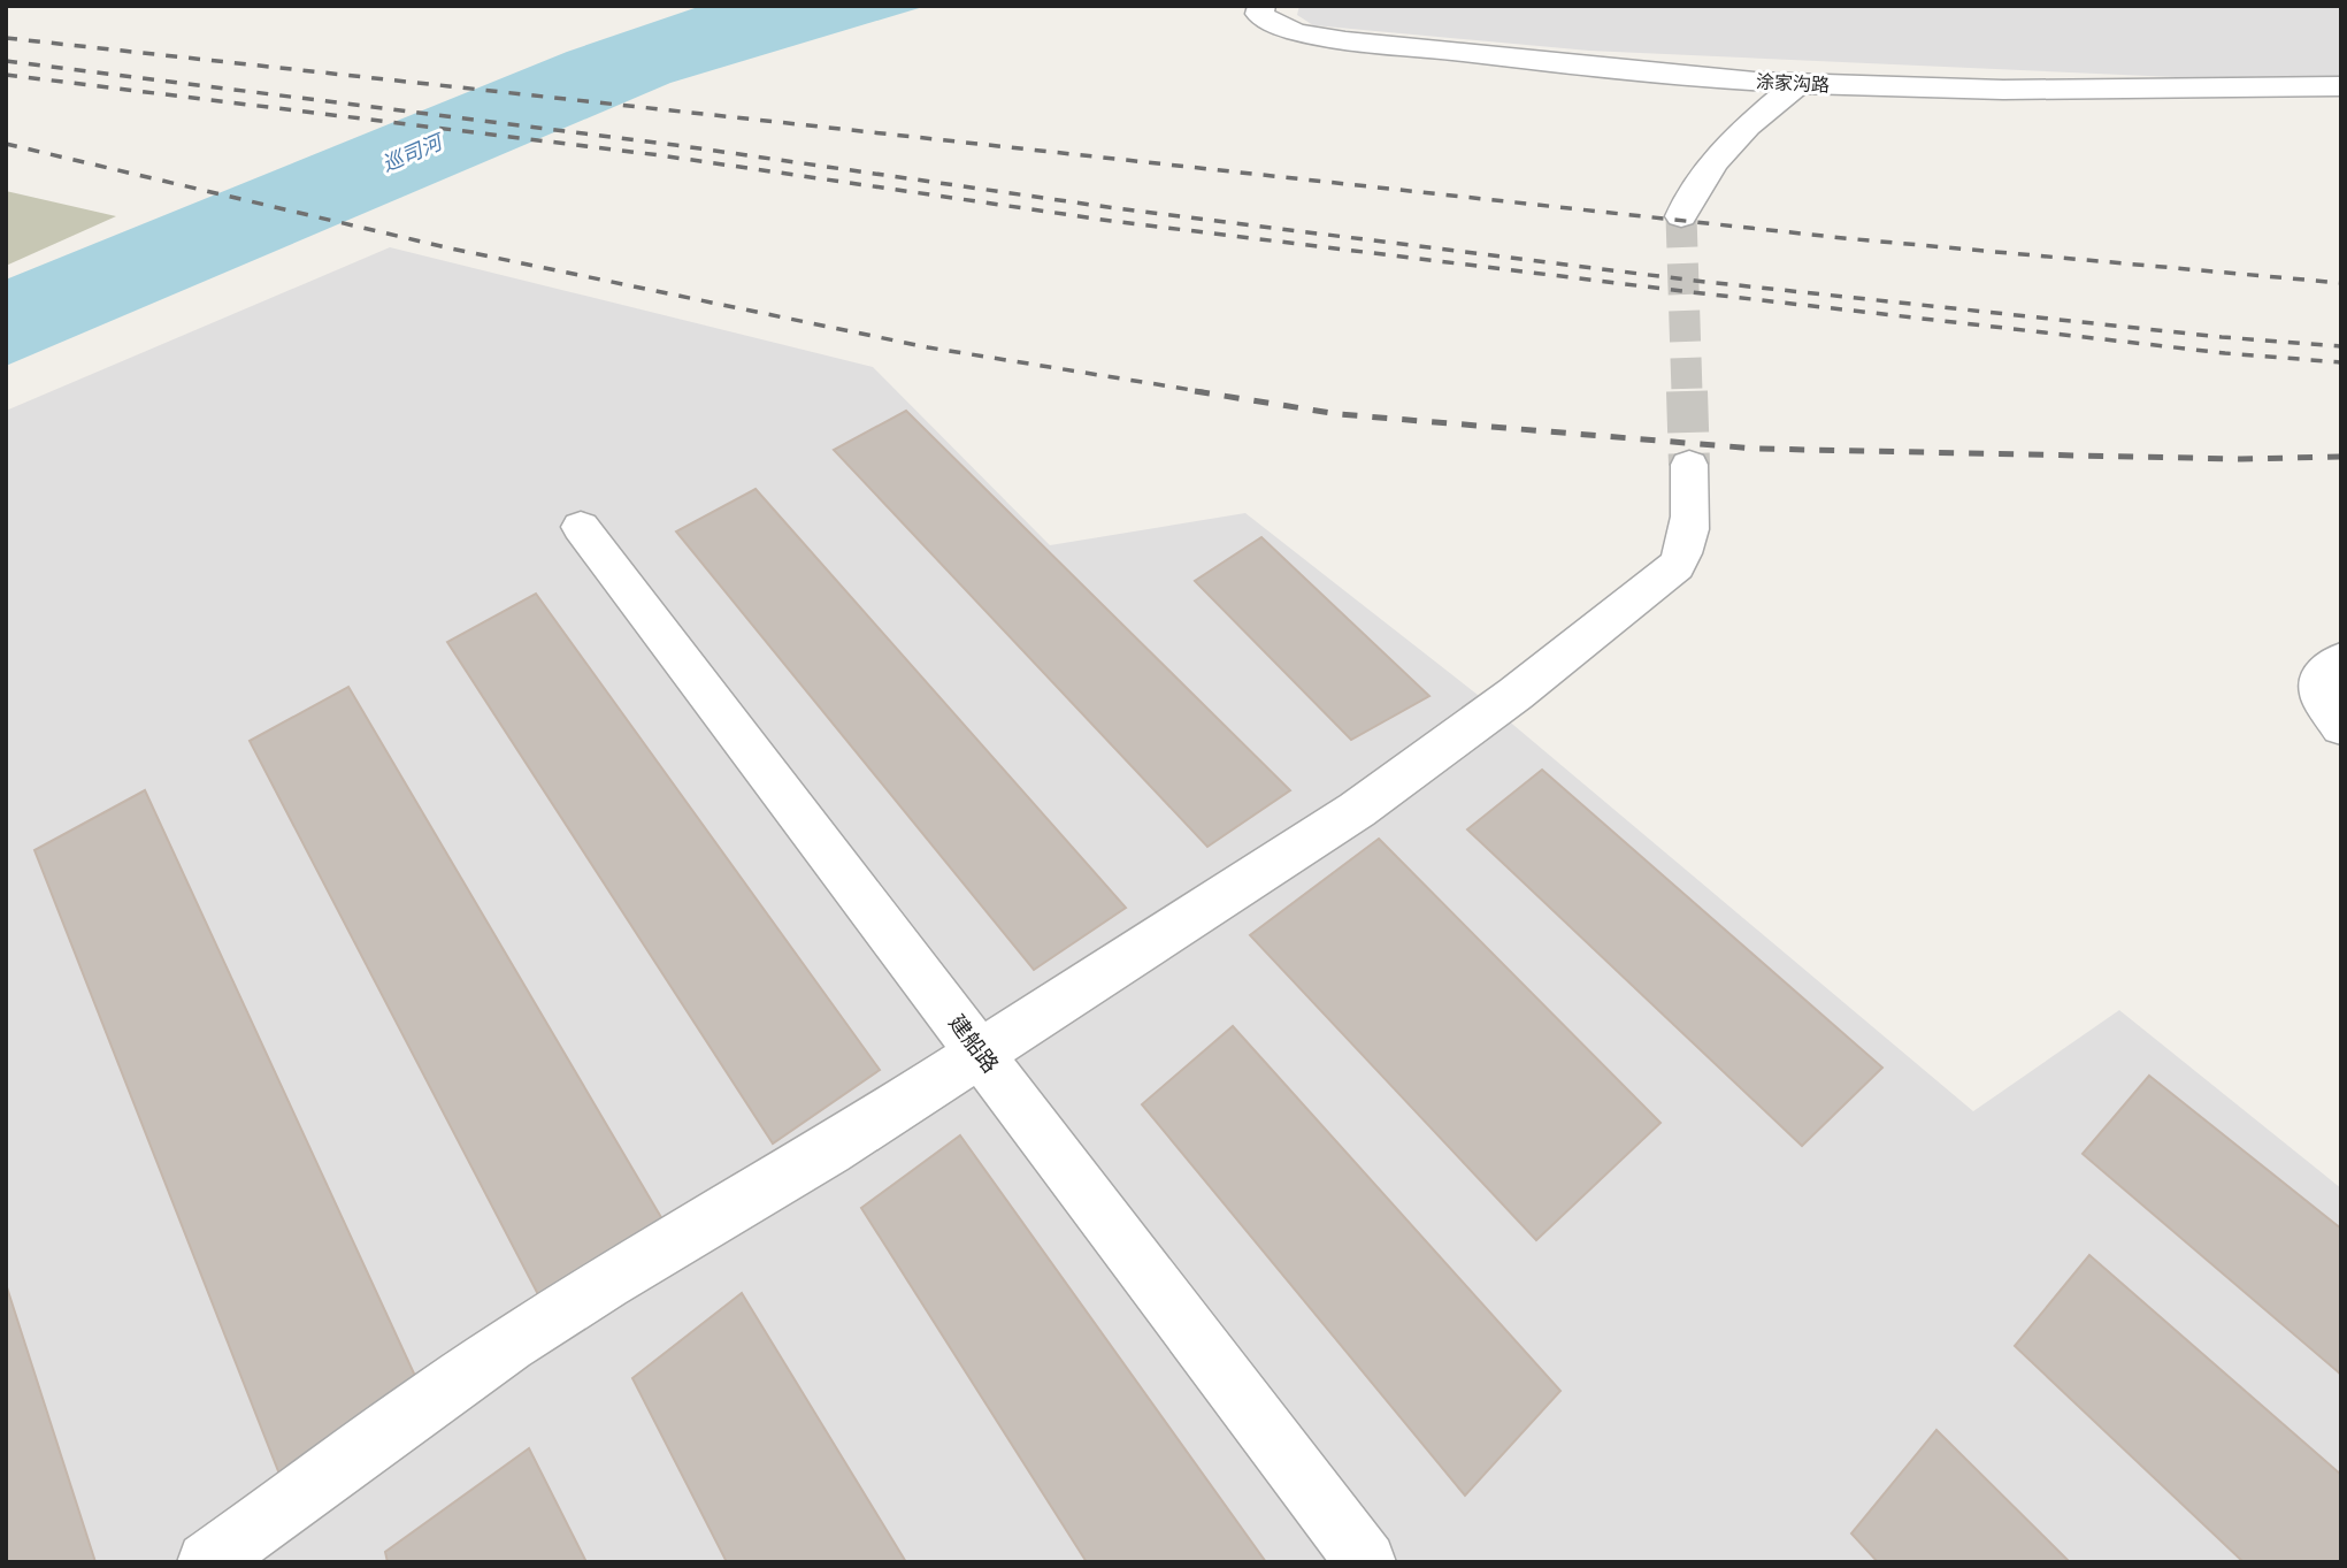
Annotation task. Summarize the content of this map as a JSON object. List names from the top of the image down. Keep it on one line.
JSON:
{"streets":{"street":["涂家沟路","建船路"]},"water":["巡司河"]}
